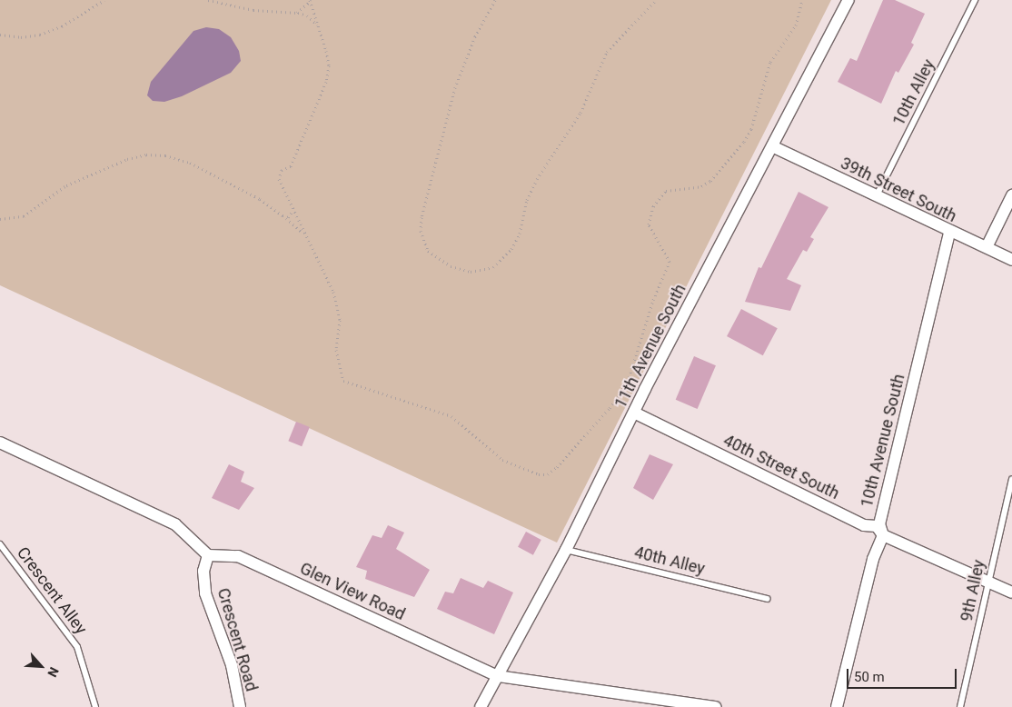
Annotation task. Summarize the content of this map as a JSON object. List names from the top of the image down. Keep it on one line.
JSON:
{"streets":{"street":["39th Street South","11th Avenue South","10th Avenue South","40th Street South","Glen View Road","Crescent Road"],"lane":["10th Alley","40th Alley","Crescent Alley","9th Alley"]},"crossings":[["10th Alley","39th Street South"],["39th Street South","11th Avenue South"],["39th Street South","10th Avenue South"],["11th Avenue South","40th Street South"],["11th Avenue South","40th Alley"],["11th Avenue South","Glen View Road"],["10th Avenue South","40th Street South"],["40th Street South","9th Alley"],["Glen View Road","Crescent Road"]],"scale_bar":"50 m","north":"bottom right"}
